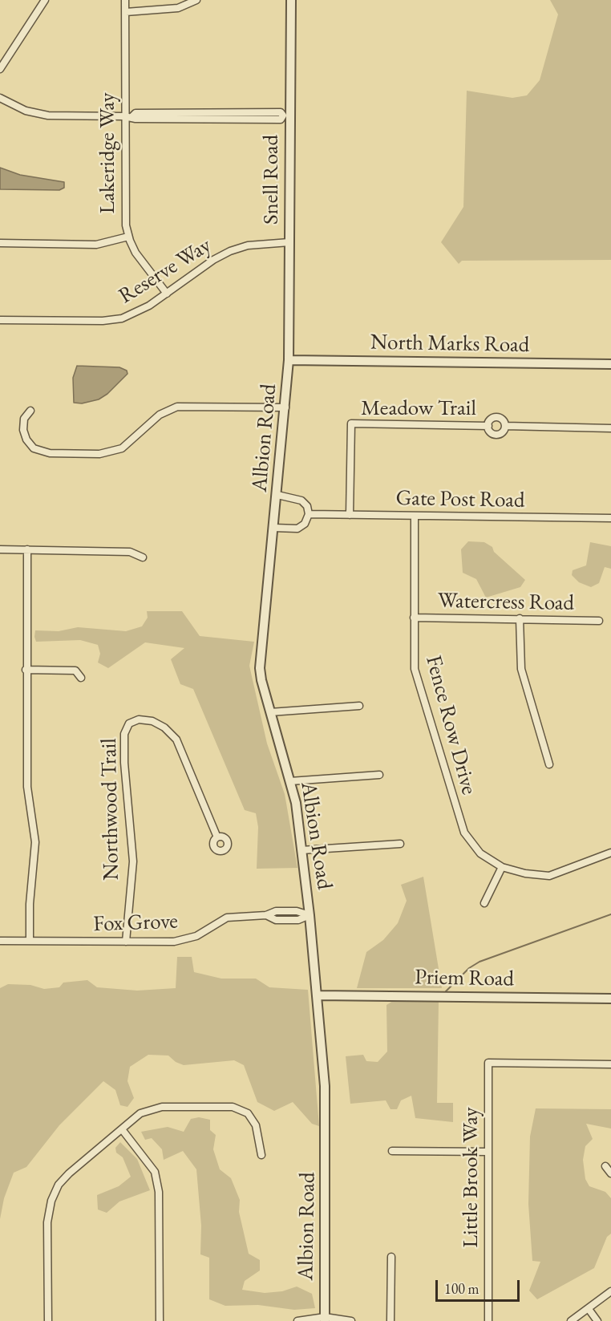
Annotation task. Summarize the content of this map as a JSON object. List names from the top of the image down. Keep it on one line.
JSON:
{"streets":{"street":["Lakeridge Way","Snell Road","Reserve Way","North Marks Road","Meadow Trail","Albion Road","Gate Post Road","Watercress Road","Fence Row Drive","Northwood Trail","Fox Grove","Priem Road","Little Brook Way"]},"crossings":[["Lakeridge Way","Reserve Way"],["Snell Road","Reserve Way"],["Snell Road","North Marks Road"],["Snell Road","Albion Road"],["North Marks Road","Albion Road"],["Meadow Trail","Gate Post Road"],["Albion Road","Fox Grove"],["Albion Road","Priem Road"],["Gate Post Road","Fence Row Drive"],["Watercress Road","Fence Row Drive"],["Northwood Trail","Fox Grove"]],"scale_bar":"100 m"}
